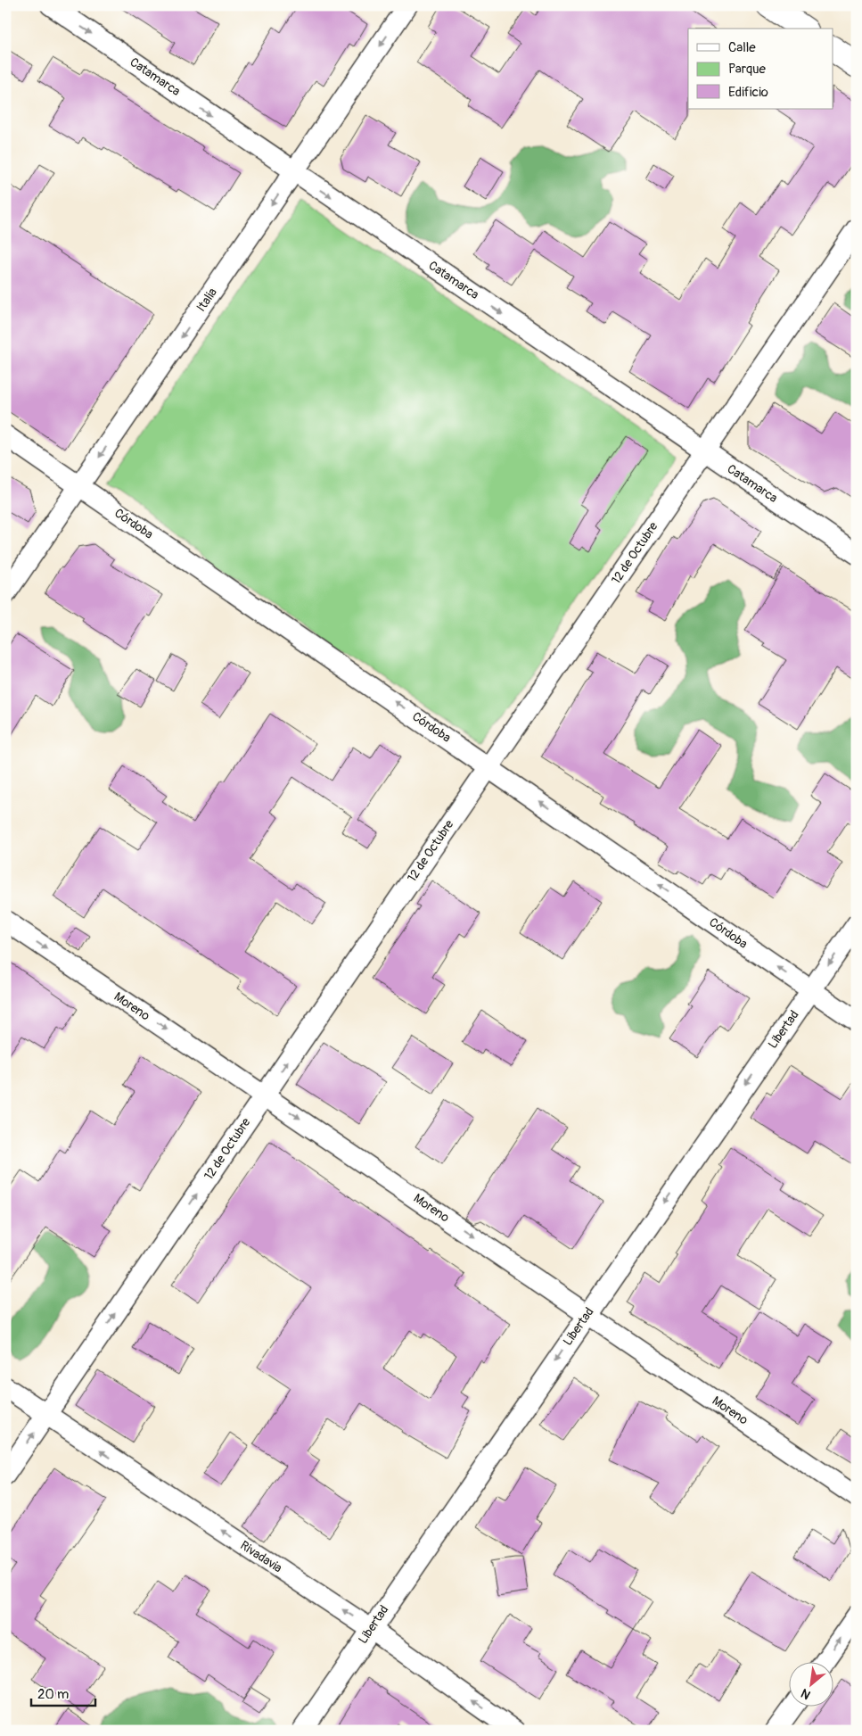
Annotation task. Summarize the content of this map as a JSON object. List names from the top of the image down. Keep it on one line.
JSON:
{"streets":{"street":["Catamarca","Italia","Córdoba","12 de Octubre","Moreno","Libertad","Rivadavia"]},"crossings":[["Catamarca","Italia"],["Catamarca","12 de Octubre"],["Italia","Córdoba"],["Córdoba","12 de Octubre"],["Córdoba","Libertad"],["12 de Octubre","Moreno"],["12 de Octubre","Rivadavia"],["Moreno","Libertad"],["Libertad","Rivadavia"]],"one_way":["Catamarca","Italia","Córdoba","12 de Octubre","Moreno","Libertad","Rivadavia"],"legend":["Calle","Parque","Edificio"],"scale_bar":"20 m","north":"bottom left"}
